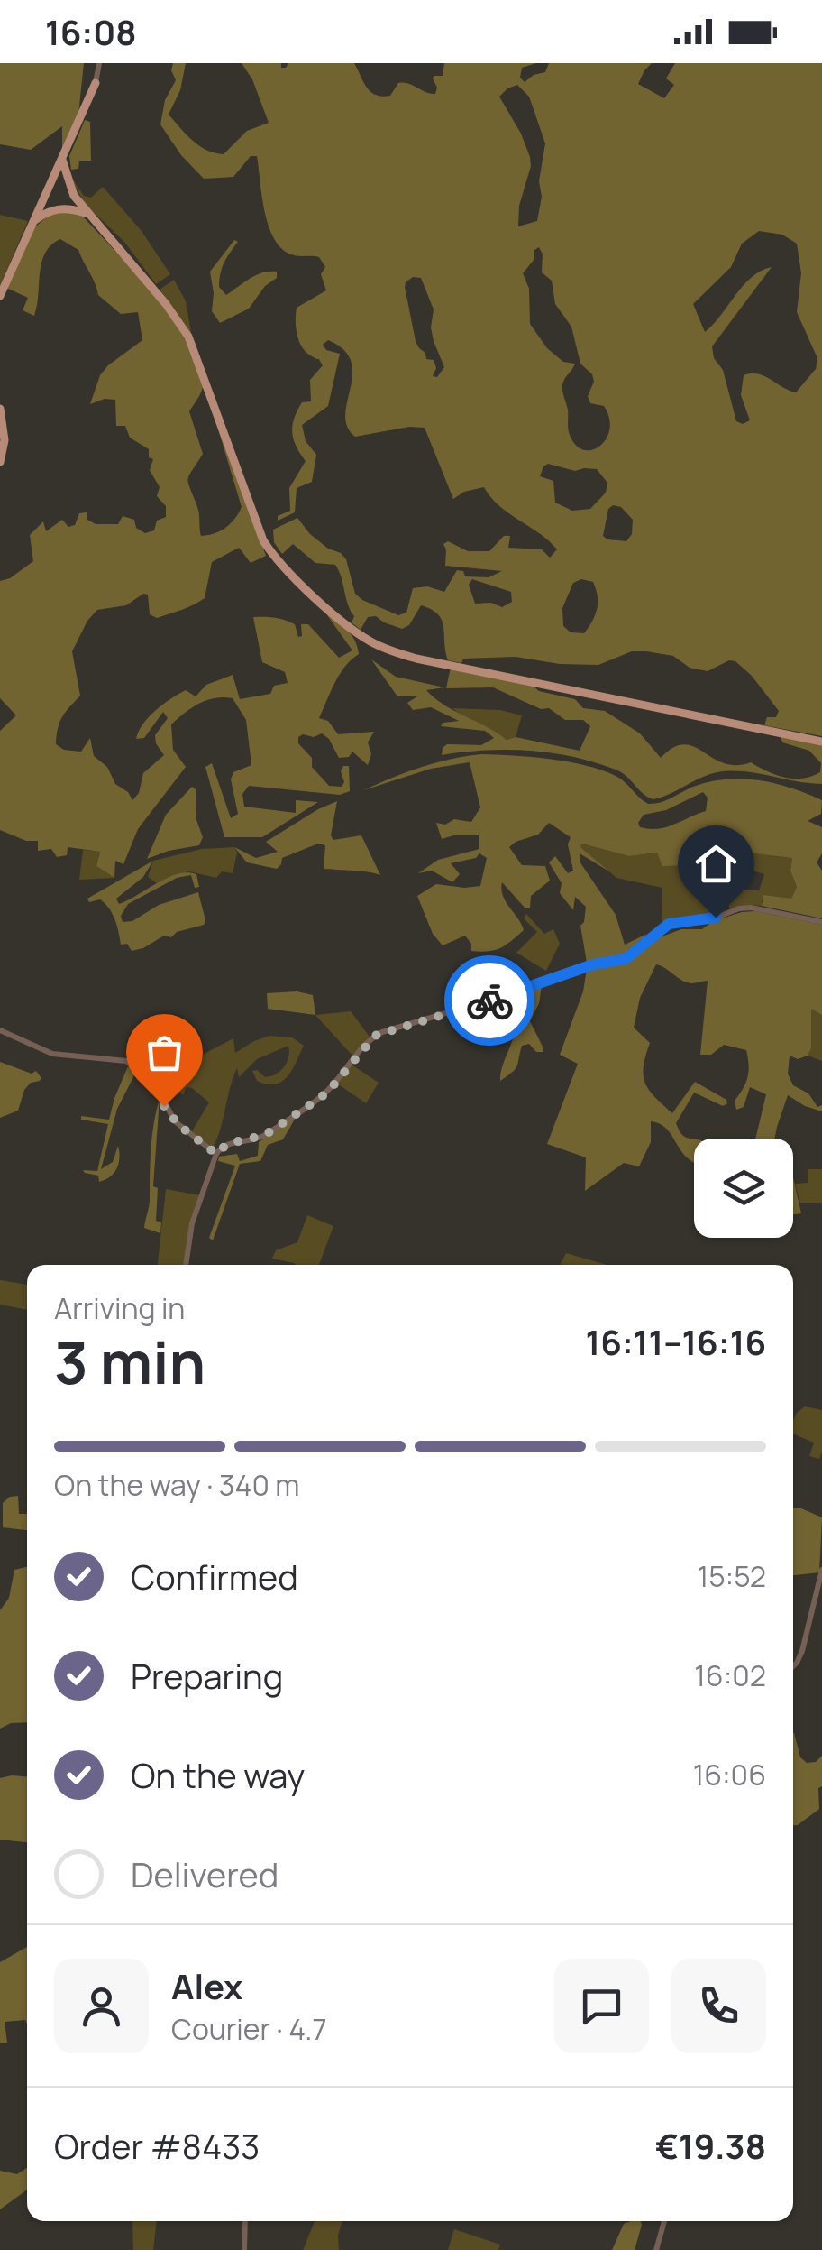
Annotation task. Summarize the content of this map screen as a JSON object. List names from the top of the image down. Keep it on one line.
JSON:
{"page":{"status":"16:08","heading":["3 min","Arriving in","16:11–16:16"],"panel":["Alex","Courier · 4.7","Order #8433","€19.38"],"bar":"On the way · 340 m","list":[["Confirmed","15:52"],["Preparing","16:02"],["On the way","16:06"],"Delivered"]}}
